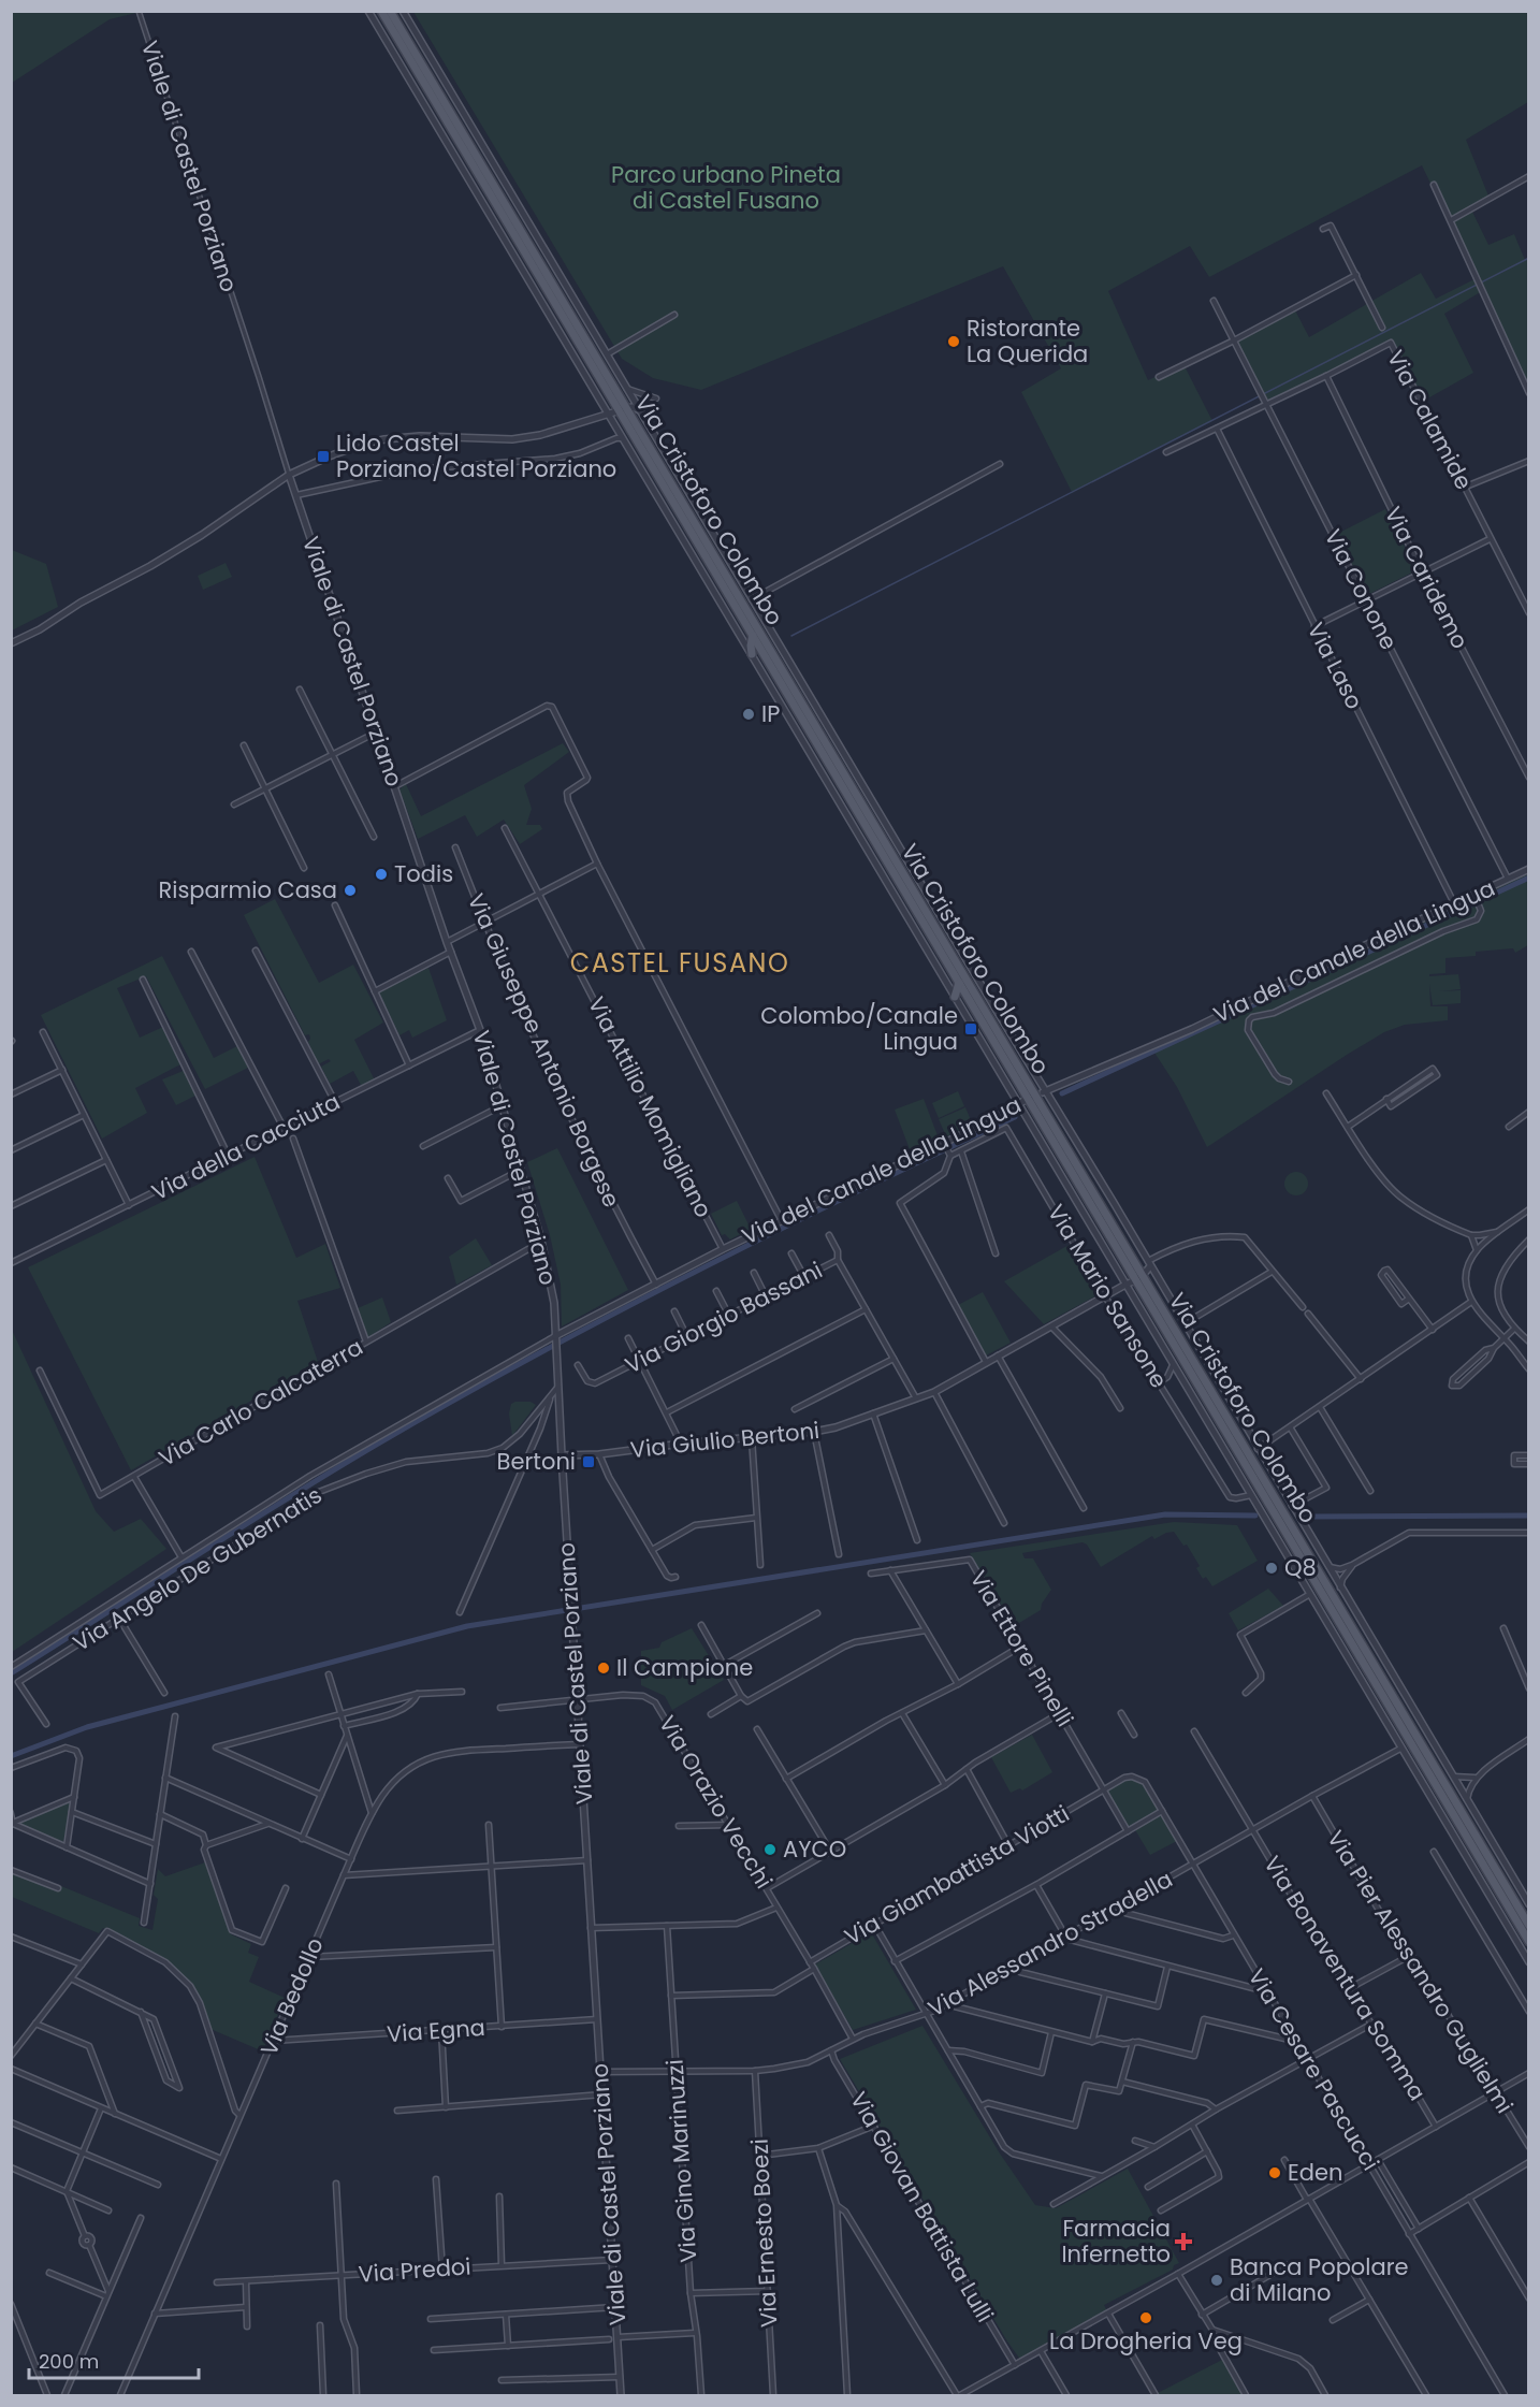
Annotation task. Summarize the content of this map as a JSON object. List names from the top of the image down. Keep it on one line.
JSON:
{"streets":{"main road":["Via Cristoforo Colombo"],"street":["Viale di Castel Porziano","Via Calamide","Via Caridemo","Via Conone","Via Laso","Via del Canale della Lingua","Via Giuseppe Antonio Borgese","Via Attilio Momigliano","Via della Cacciuta","Via Mario Sansone","Via Giorgio Bassani","Via Carlo Calcaterra","Via Giulio Bertoni","Via Angelo De Gubernatis","Via Ettore Pinelli","Via Orazio Vecchi","Via Giambattista Viotti","Via Alessandro Stradella","Via Pier Alessandro Guglielmi","Via Bonaventura Somma","Via Bedollo","Via Egna","Via Cesare Pascucci","Via Gino Marinuzzi","Via Giovan Battista Lulli","Via Ernesto Boezi","Via Predoi"]},"crossings":[["Viale di Castel Porziano","Via del Canale della Lingua"],["Viale di Castel Porziano","Via della Cacciuta"],["Viale di Castel Porziano","Via Carlo Calcaterra"],["Viale di Castel Porziano","Via Giulio Bertoni"],["Viale di Castel Porziano","Via Angelo De Gubernatis"],["Viale di Castel Porziano","Via Orazio Vecchi"],["Viale di Castel Porziano","Via Alessandro Stradella"],["Viale di Castel Porziano","Via Bedollo"],["Viale di Castel Porziano","Via Egna"],["Viale di Castel Porziano","Via Predoi"],["Via Calamide","Via Caridemo"],["Via Calamide","Via Conone"],["Via Calamide","Via Laso"],["Via Cristoforo Colombo","Via del Canale della Lingua"],["Via Cristoforo Colombo","Via Mario Sansone"],["Via Cristoforo Colombo","Via Giulio Bertoni"],["Via Cristoforo Colombo","Via Alessandro Stradella"],["Via Conone","Via del Canale della Lingua"],["Via Laso","Via del Canale della Lingua"],["Via del Canale della Lingua","Via Giuseppe Antonio Borgese"],["Via del Canale della Lingua","Via Attilio Momigliano"],["Via Mario Sansone","Via Giulio Bertoni"],["Via Giorgio Bassani","Via Giulio Bertoni"],["Via Ettore Pinelli","Via Giambattista Viotti"],["Via Ettore Pinelli","Via Cesare Pascucci"],["Via Orazio Vecchi","Via Giambattista Viotti"],["Via Orazio Vecchi","Via Alessandro Stradella"],["Via Giambattista Viotti","Via Cesare Pascucci"],["Via Alessandro Stradella","Via Pier Alessandro Guglielmi"],["Via Alessandro Stradella","Via Bonaventura Somma"],["Via Alessandro Stradella","Via Cesare Pascucci"],["Via Alessandro Stradella","Via Gino Marinuzzi"],["Via Alessandro Stradella","Via Giovan Battista Lulli"],["Via Alessandro Stradella","Via Ernesto Boezi"],["Via Bedollo","Via Egna"]],"districts":["CASTEL FUSANO"],"parks":["Parco urbano Pineta di Castel Fusano"],"places":{"other":["Ristorante La Querida","IP","Todis","Risparmio Casa","Q8","Il Campione","AYCO","Eden","Banca Popolare di Milano","La Drogheria Veg"],"transit":["Lido Castel Porziano/Castel Porziano","Colombo/Canale Lingua","Bertoni"],"health":["Farmacia Infernetto"]},"scale_bar":"200 m"}
